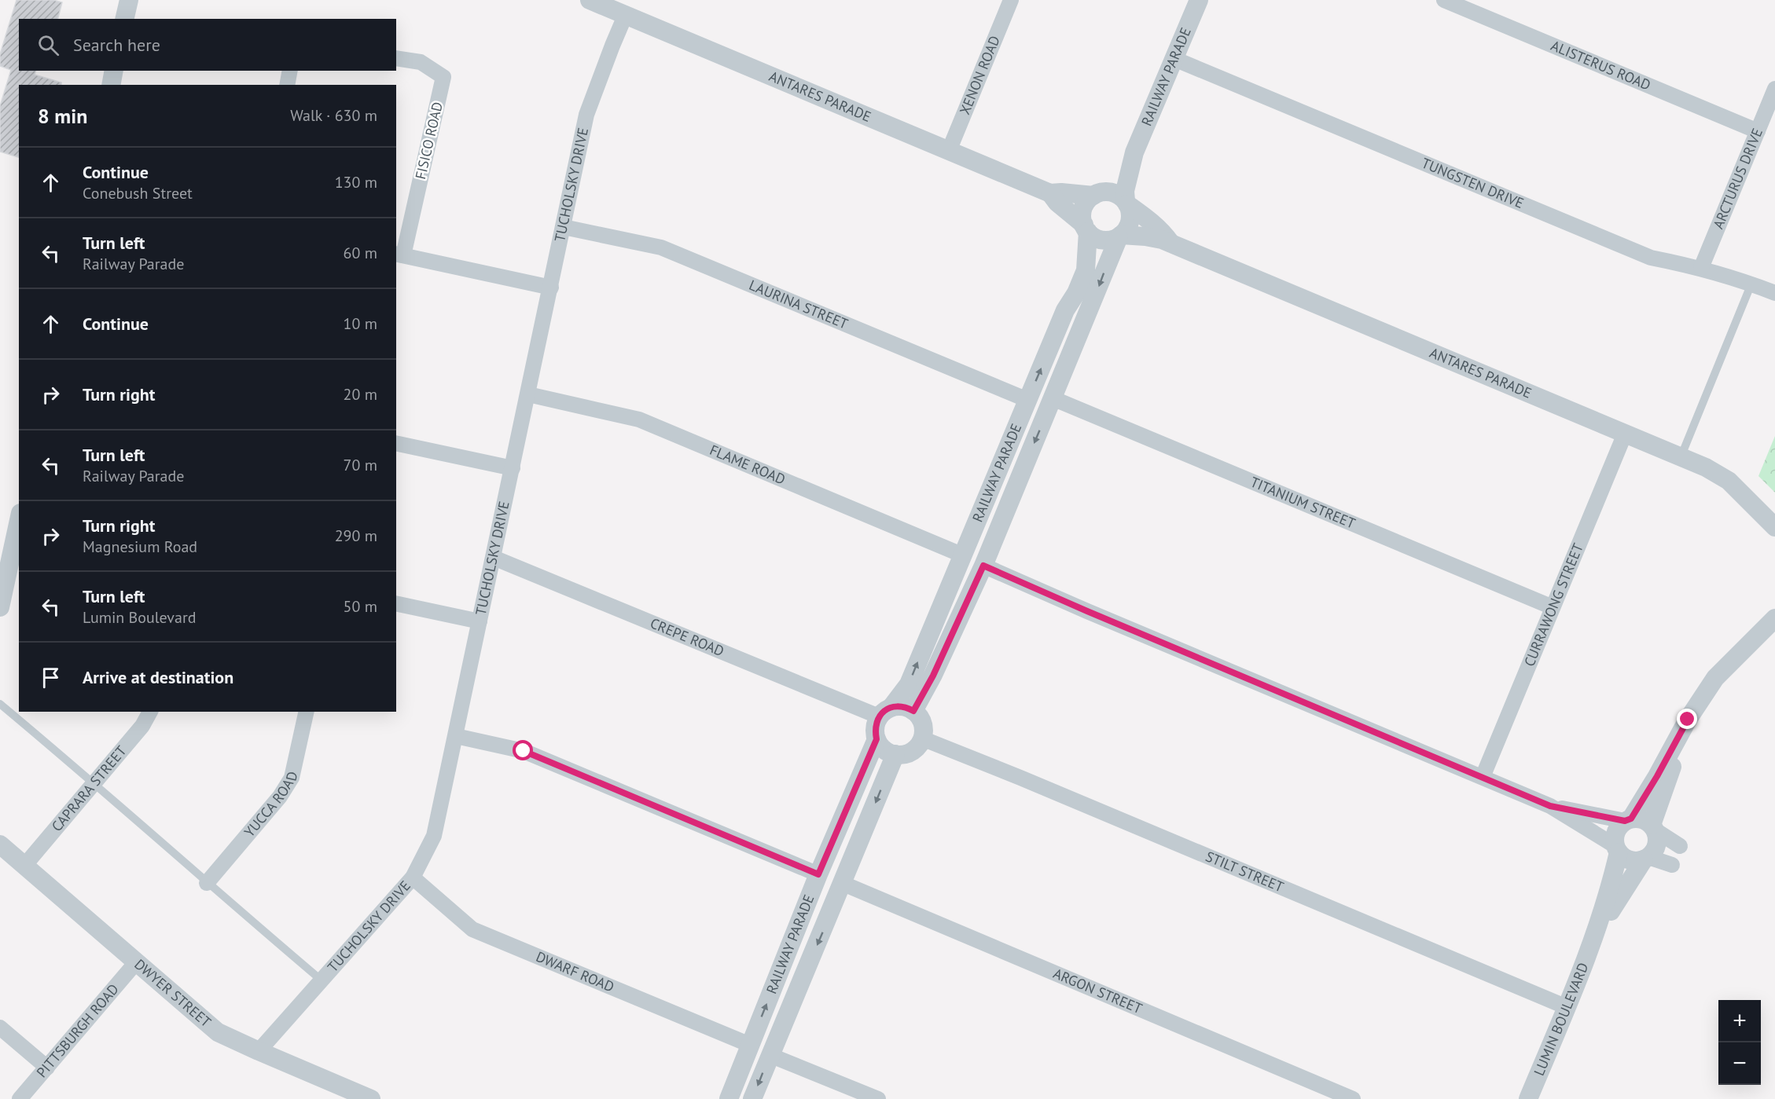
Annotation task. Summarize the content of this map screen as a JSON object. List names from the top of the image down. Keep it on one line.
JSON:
{"streets":{"street":["ALISTERUS ROAD","XENON ROAD","RAILWAY PARADE","ANTARES PARADE","FISICO ROAD","ARCTURUS DRIVE","TUNGSTEN DRIVE","TUCHOLSKY DRIVE","LAURINA STREET","FLAME ROAD","TITANIUM STREET","CURRAWONG STREET","CREPE ROAD","CAPRARA STREET","YUCCA ROAD","STILT STREET","DWARF ROAD","ARGON STREET","DWYER STREET","LUMIN BOULEVARD","PITTSBURGH ROAD"]},"crossings":[["ALISTERUS ROAD","ARCTURUS DRIVE"],["XENON ROAD","ANTARES PARADE"],["RAILWAY PARADE","ANTARES PARADE"],["RAILWAY PARADE","TUNGSTEN DRIVE"],["RAILWAY PARADE","LAURINA STREET"],["RAILWAY PARADE","FLAME ROAD"],["RAILWAY PARADE","TITANIUM STREET"],["RAILWAY PARADE","CREPE ROAD"],["RAILWAY PARADE","STILT STREET"],["RAILWAY PARADE","DWARF ROAD"],["RAILWAY PARADE","ARGON STREET"],["ANTARES PARADE","TUCHOLSKY DRIVE"],["ANTARES PARADE","CURRAWONG STREET"],["ARCTURUS DRIVE","TUNGSTEN DRIVE"],["TUCHOLSKY DRIVE","LAURINA STREET"],["TUCHOLSKY DRIVE","FLAME ROAD"],["TUCHOLSKY DRIVE","CREPE ROAD"],["TUCHOLSKY DRIVE","DWARF ROAD"],["TUCHOLSKY DRIVE","DWYER STREET"],["TITANIUM STREET","CURRAWONG STREET"],["CREPE ROAD","STILT STREET"],["CAPRARA STREET","DWYER STREET"],["STILT STREET","LUMIN BOULEVARD"],["DWYER STREET","PITTSBURGH ROAD"]],"page":{"search":"Search here","heading":["8 min","Walk · 630 m"],"list":[["Continue","Conebush Street","130 m"],["Turn left","Railway Parade","60 m"],["Continue","10 m"],["Turn right","20 m"],["Turn left","Railway Parade","70 m"],["Turn right","Magnesium Road","290 m"],["Turn left","Lumin Boulevard","50 m"],"Arrive at destination"],"map_buttons":["+","−"]}}
